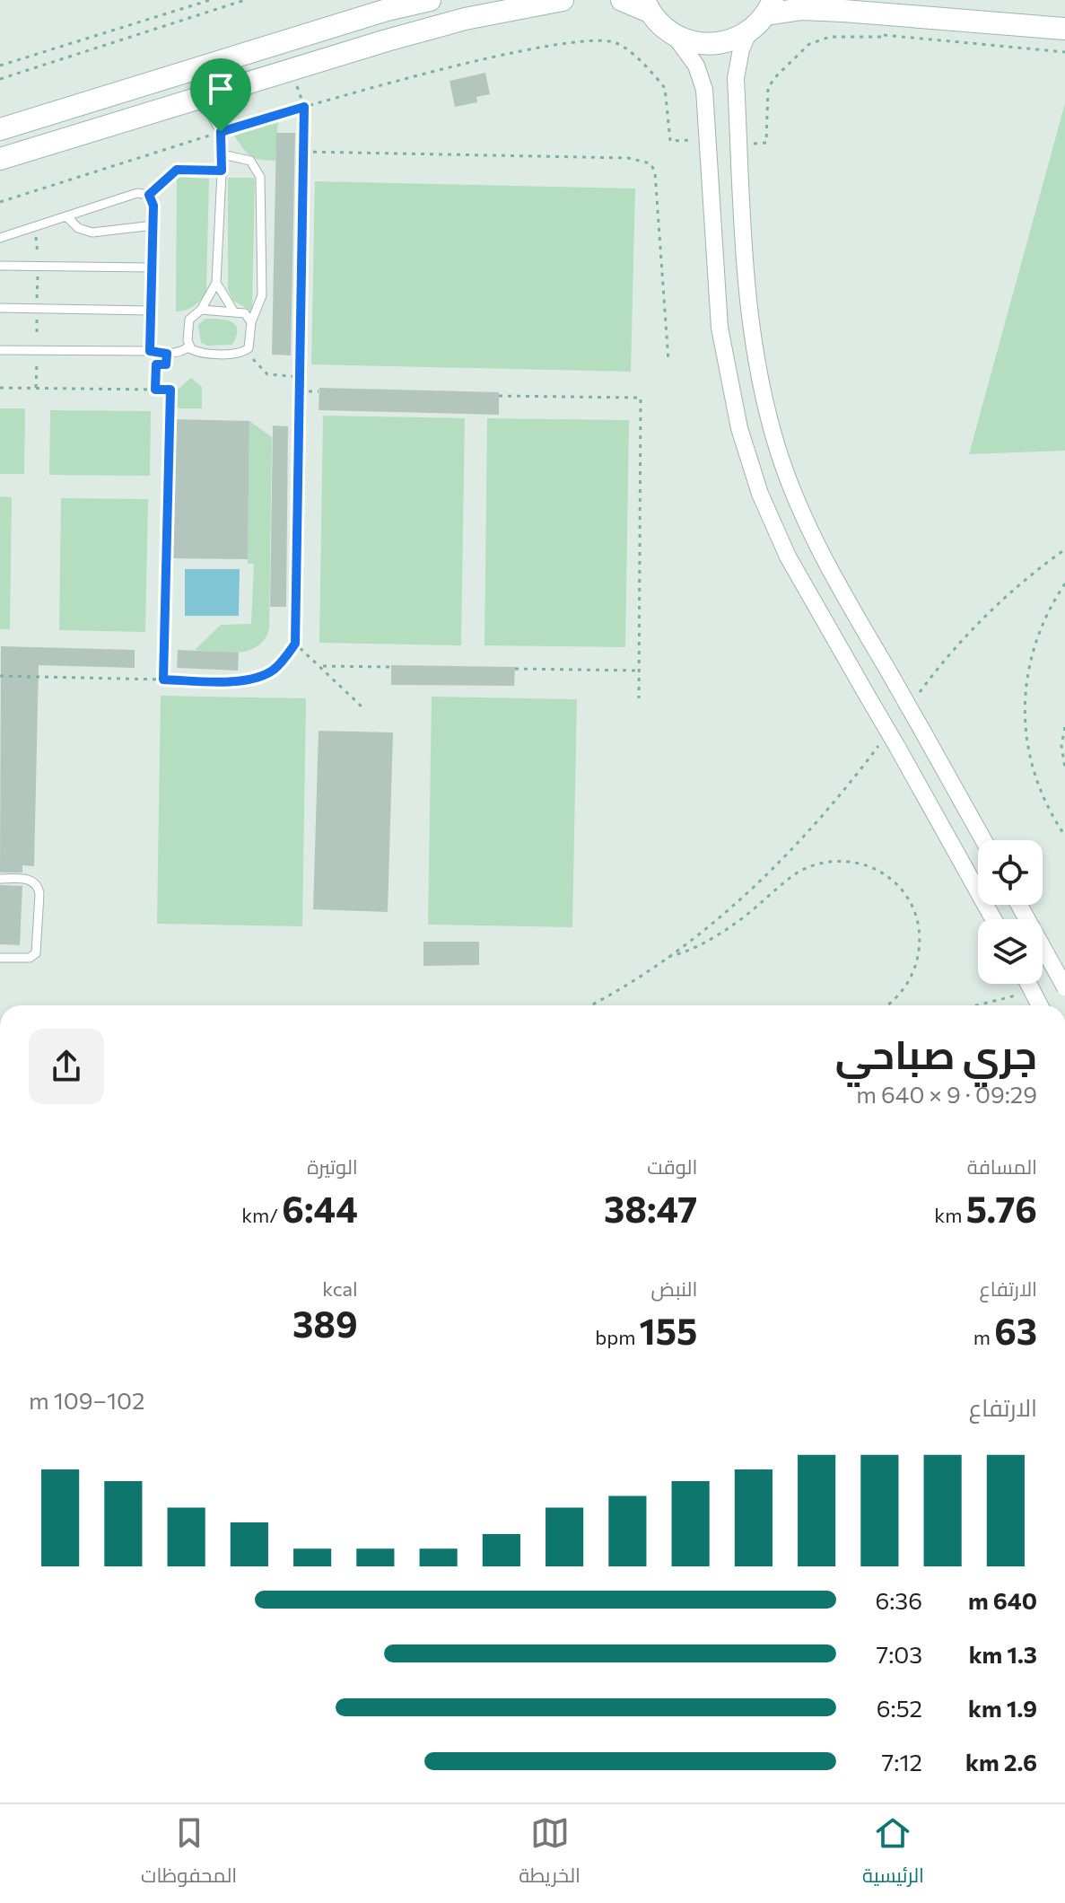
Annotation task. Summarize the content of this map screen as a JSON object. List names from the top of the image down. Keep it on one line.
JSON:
{"page":{"heading":["جري صباحي","09:29 · 9 × 640 m"],"stats":[["المسافة","5.76 km"],["الوقت","38:47"],["الوتيرة","6:44 /km"],["الارتفاع","63 m"],["النبض","155 bpm"],["kcal","389"]],"chart":["الارتفاع","102–109 m"],"list":[{"name":"640 m","note":"6:36"},{"name":"1.3 km","note":"7:03"},{"name":"1.9 km","note":"6:52"},{"name":"2.6 km","note":"7:12"}],"tabs":["الرئيسية","الخريطة","المحفوظات"]}}
